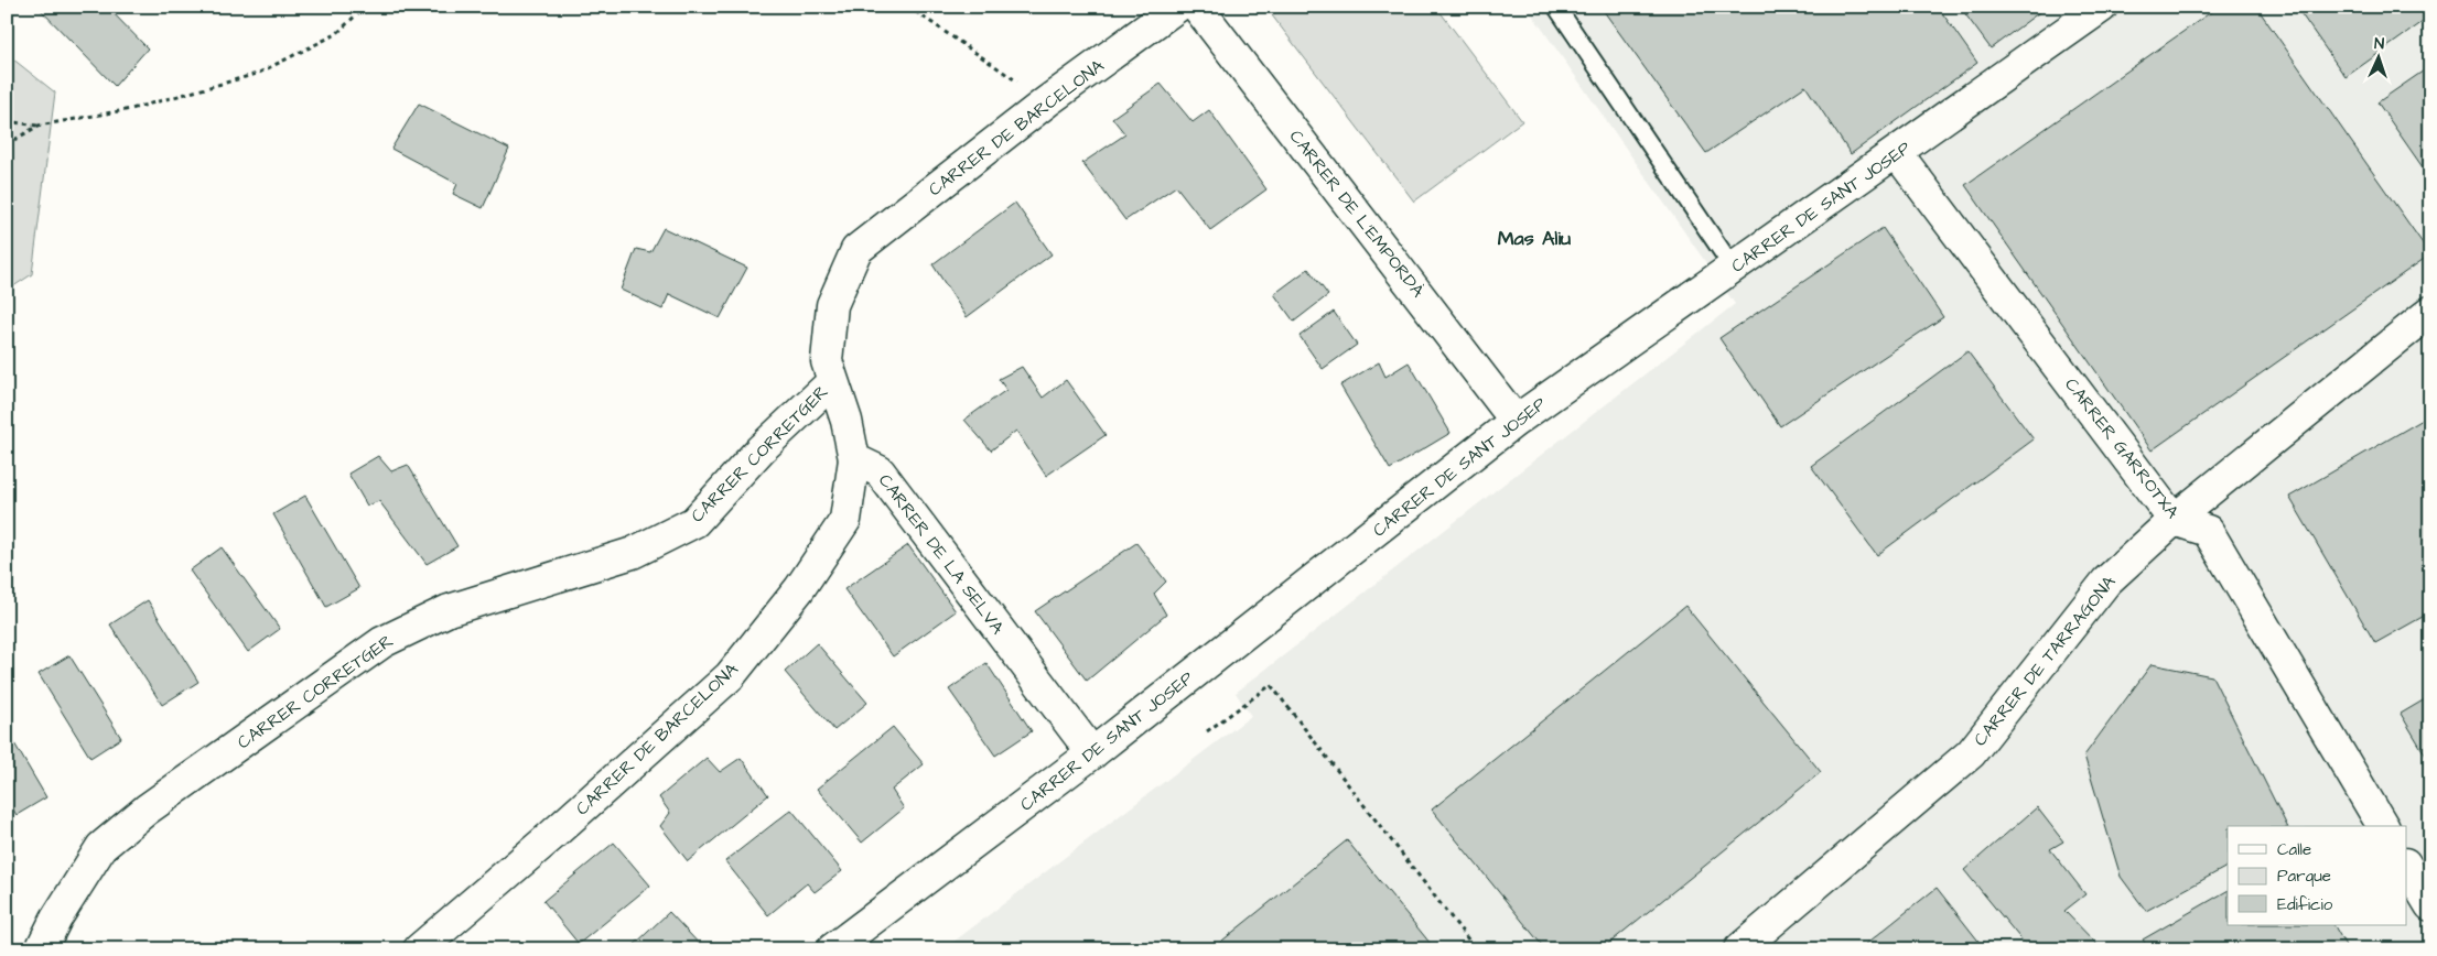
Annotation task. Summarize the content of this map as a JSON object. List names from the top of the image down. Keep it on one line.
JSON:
{"streets":{"street":["CARRER DE BARCELONA","CARRER DE SANT JOSEP","CARRER DE L'EMPORDÀ","CARRER GARROTXA","CARRER CORRETGER","CARRER DE LA SELVA","CARRER DE TARRAGONA"]},"crossings":[["CARRER DE BARCELONA","CARRER CORRETGER"],["CARRER DE BARCELONA","CARRER DE LA SELVA"],["CARRER DE SANT JOSEP","CARRER DE L'EMPORDÀ"],["CARRER DE SANT JOSEP","CARRER GARROTXA"],["CARRER DE SANT JOSEP","CARRER DE LA SELVA"],["CARRER GARROTXA","CARRER DE TARRAGONA"]],"districts":["Mas Aliu"],"legend":["Calle","Parque","Edificio"],"north":"top"}
